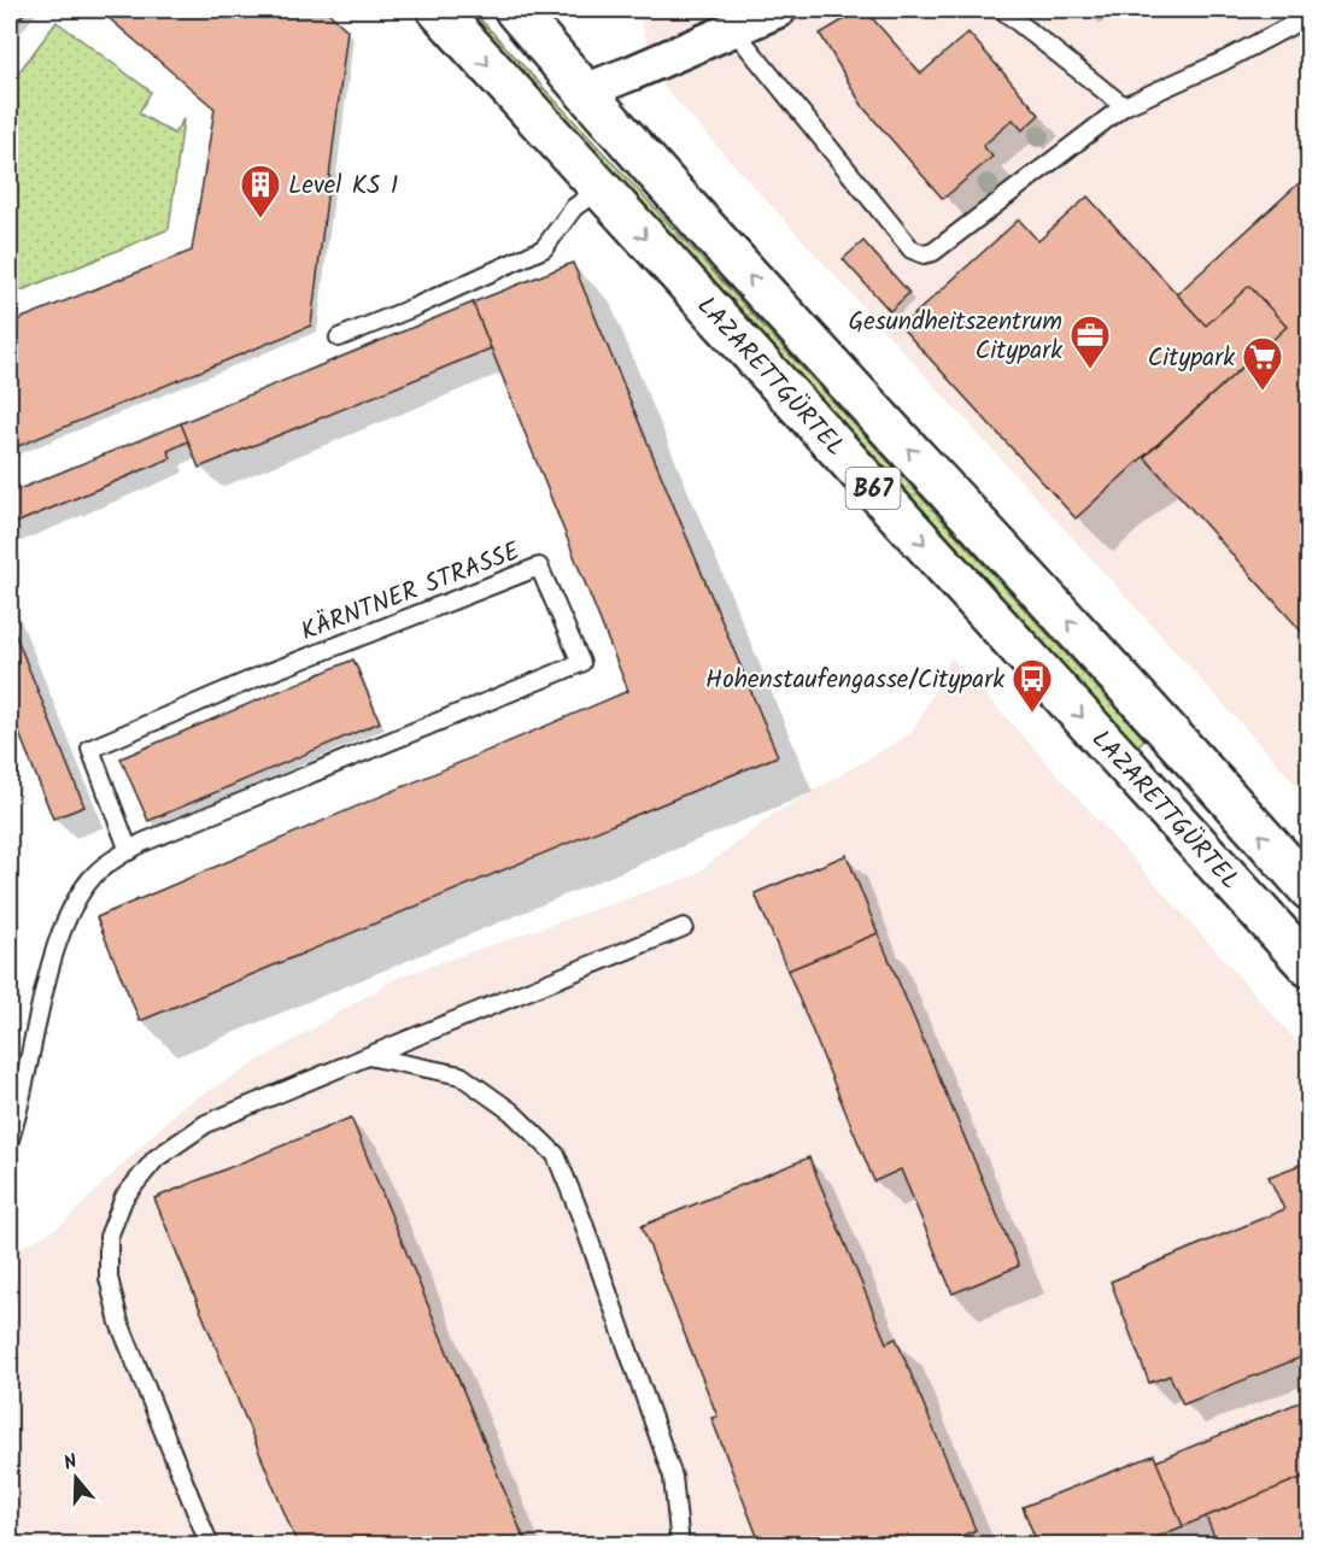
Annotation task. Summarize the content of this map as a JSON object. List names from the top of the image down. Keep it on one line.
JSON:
{"streets":{"main road":["LAZARETTGÜRTEL","B67"],"lane":["KÄRNTNER STRASSE"]},"places":{"building":["Level KS 1"],"office":["Gesundheitszentrum Citypark"],"supermarket":["Citypark"],"bus stop":["Hohenstaufengasse/Citypark"]},"north":"top"}
